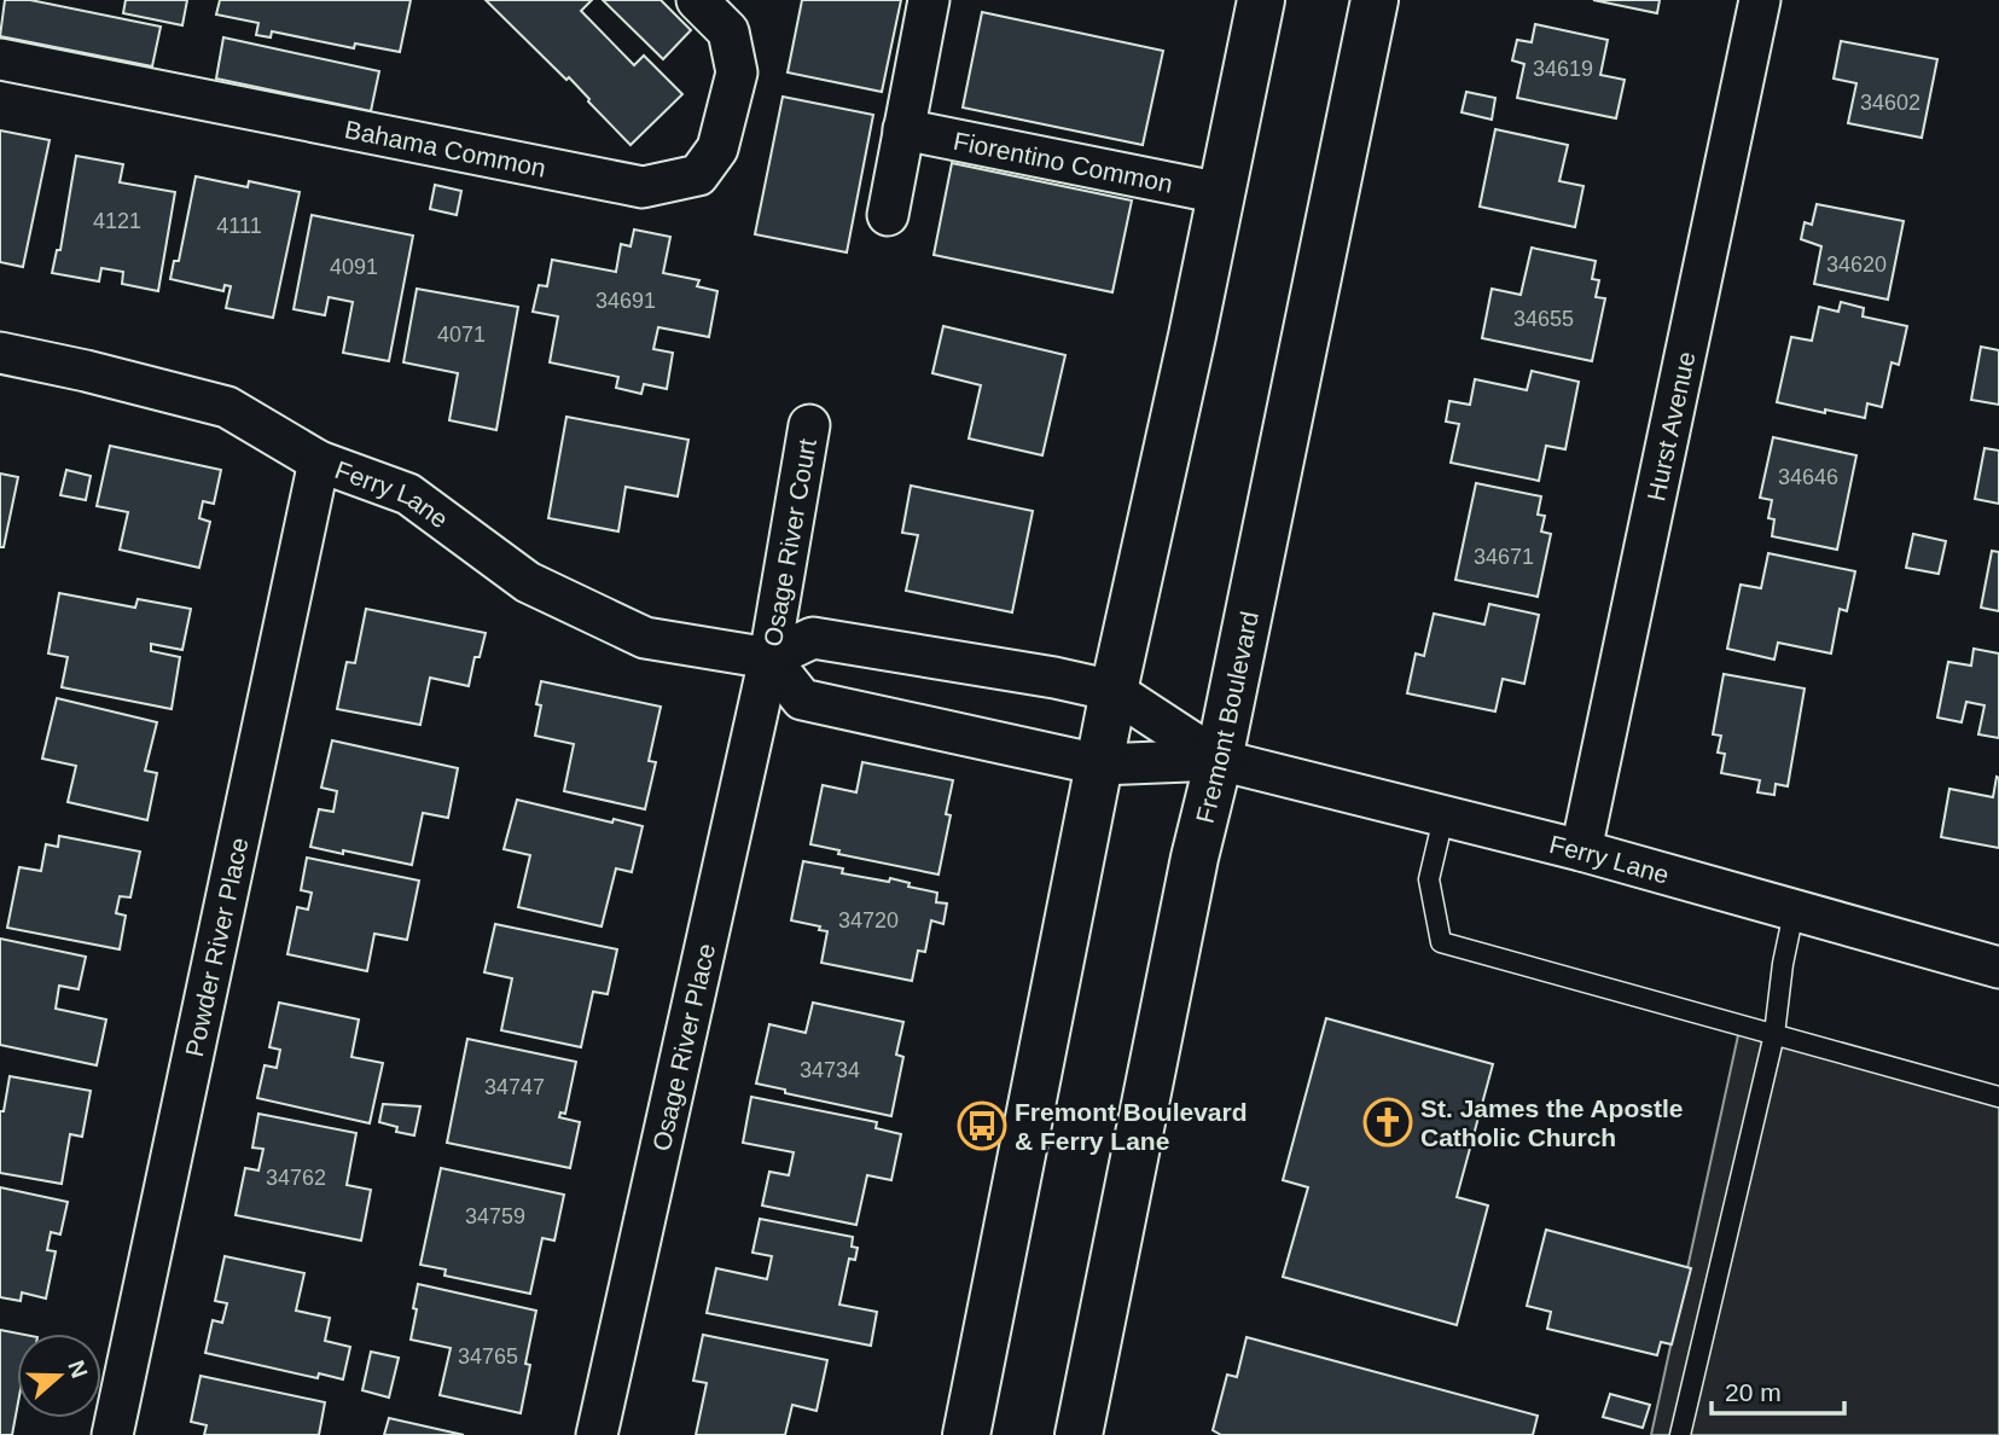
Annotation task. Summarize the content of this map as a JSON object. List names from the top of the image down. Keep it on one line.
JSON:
{"streets":{"main road":["Fremont Boulevard"],"street":["Bahama Common","Fiorentino Common","Hurst Avenue","Ferry Lane","Osage River Court","Powder River Place","Osage River Place"]},"crossings":[["Hurst Avenue","Ferry Lane"],["Ferry Lane","Osage River Court"],["Ferry Lane","Fremont Boulevard"],["Ferry Lane","Powder River Place"],["Ferry Lane","Osage River Place"],["Osage River Court","Osage River Place"]],"places":{"church":["St. James the Apostle Catholic Church"],"bus stop":["Fremont Boulevard & Ferry Lane"]},"house_numbers":["34619","34602","4121","4111","34620","4091","34691","34655","4071","34646","34671","34720","34734","34747","34762","34759","34765"],"scale_bar":"20 m","north":"right"}
